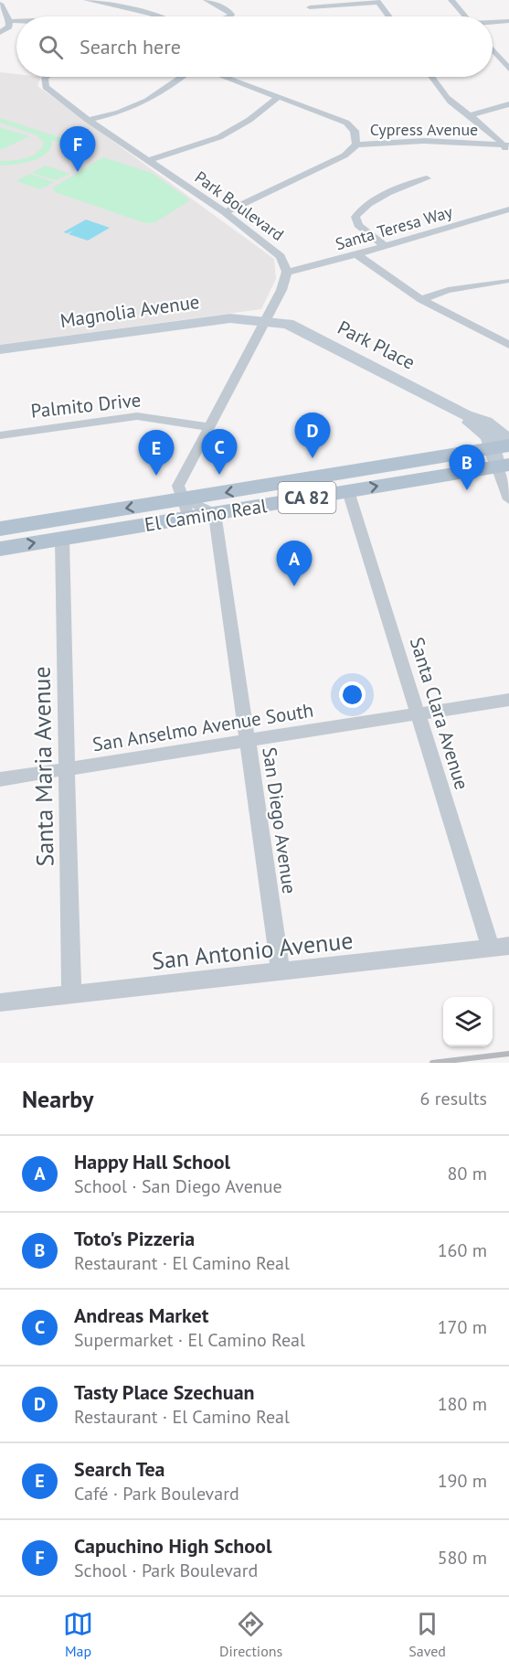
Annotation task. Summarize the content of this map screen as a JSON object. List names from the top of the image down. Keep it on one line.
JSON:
{"streets":{"main road":["Magnolia Avenue","Park Place","CA 82","El Camino Real"],"street":["Cypress Avenue","Park Boulevard","Santa Teresa Way","Palmito Drive","Santa Clara Avenue","San Anselmo Avenue South","Santa Maria Avenue","San Diego Avenue","San Antonio Avenue"]},"crossings":[["Cypress Avenue","Park Boulevard"],["Park Boulevard","Santa Teresa Way"],["Park Boulevard","Magnolia Avenue"],["Park Boulevard","Park Place"],["Park Boulevard","Palmito Drive"],["Park Boulevard","El Camino Real"],["Magnolia Avenue","Park Place"],["Park Place","El Camino Real"],["El Camino Real","Santa Clara Avenue"],["El Camino Real","Santa Maria Avenue"],["El Camino Real","San Diego Avenue"],["Santa Clara Avenue","San Anselmo Avenue South"],["Santa Clara Avenue","San Antonio Avenue"],["San Anselmo Avenue South","Santa Maria Avenue"],["San Anselmo Avenue South","San Diego Avenue"],["Santa Maria Avenue","San Antonio Avenue"],["San Diego Avenue","San Antonio Avenue"]],"page":{"search":"Search here","pins":["F","D","C","E","B","A"],"heading":["Nearby","6 results"],"list":[{"mark":"A","name":"Happy Hall School","note":"School · San Diego Avenue","value":"80 m"},{"mark":"B","name":"Toto's Pizzeria","note":"Restaurant · El Camino Real","value":"160 m"},{"mark":"C","name":"Andreas Market","note":"Supermarket · El Camino Real","value":"170 m"},{"mark":"D","name":"Tasty Place Szechuan","note":"Restaurant · El Camino Real","value":"180 m"},{"mark":"E","name":"Search Tea","note":"Café · Park Boulevard","value":"190 m"},{"mark":"F","name":"Capuchino High School","note":"School · Park Boulevard","value":"580 m"}],"nav":["Map","Directions","Saved"]}}
